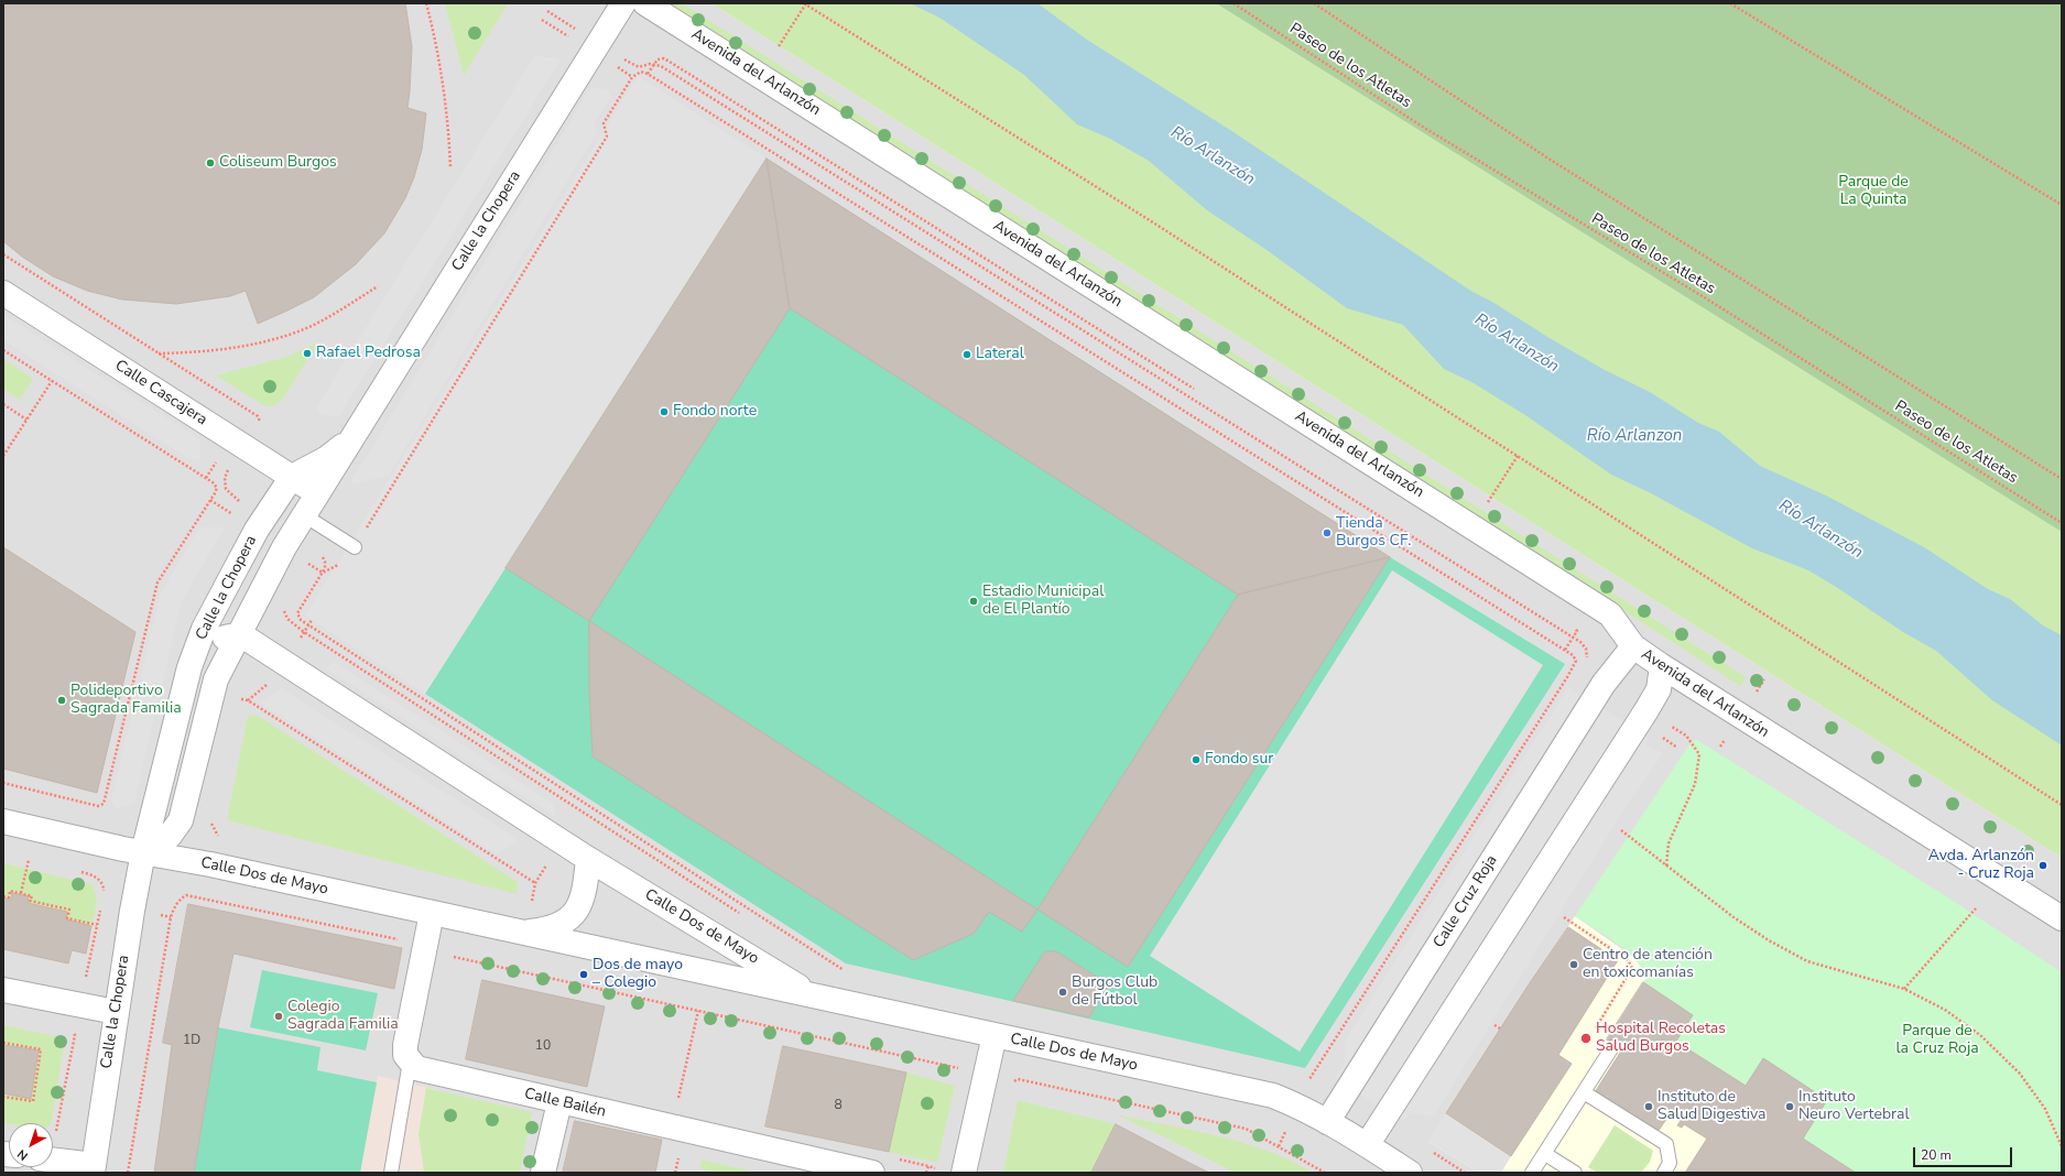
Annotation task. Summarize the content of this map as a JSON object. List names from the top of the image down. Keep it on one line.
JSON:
{"streets":{"street":["Avenida del Arlanzón","Calle la Chopera","Calle Cascajera","Calle Dos de Mayo","Calle Cruz Roja","Calle Bailén"],"path":["Paseo de los Atletas"]},"crossings":[["Avenida del Arlanzón","Calle Cruz Roja"],["Calle la Chopera","Calle Cascajera"],["Calle la Chopera","Calle Dos de Mayo"],["Calle Dos de Mayo","Calle Cruz Roja"]],"water":["Río Arlanzón","Río Arlanzon"],"parks":["Parque de La Quinta","Parque de la Cruz Roja"],"places":["Coliseum Burgos","Rafael Pedrosa","Lateral","Fondo norte","Tienda Burgos CF.","Estadio Municipal de El Plantío","Polideportivo Sagrada Familia","Fondo sur","Avda. Arlanzón - Cruz Roja","Centro de atención en toxicomanías","Dos de mayo – Colegio","Burgos Club de Fútbol","Colegio Sagrada Familia","Hospital Recoletas Salud Burgos","Instituto de Salud Digestiva","Instituto Neuro Vertebral"],"house_numbers":["1D","10","8"],"scale_bar":"20 m","north":"bottom left"}
